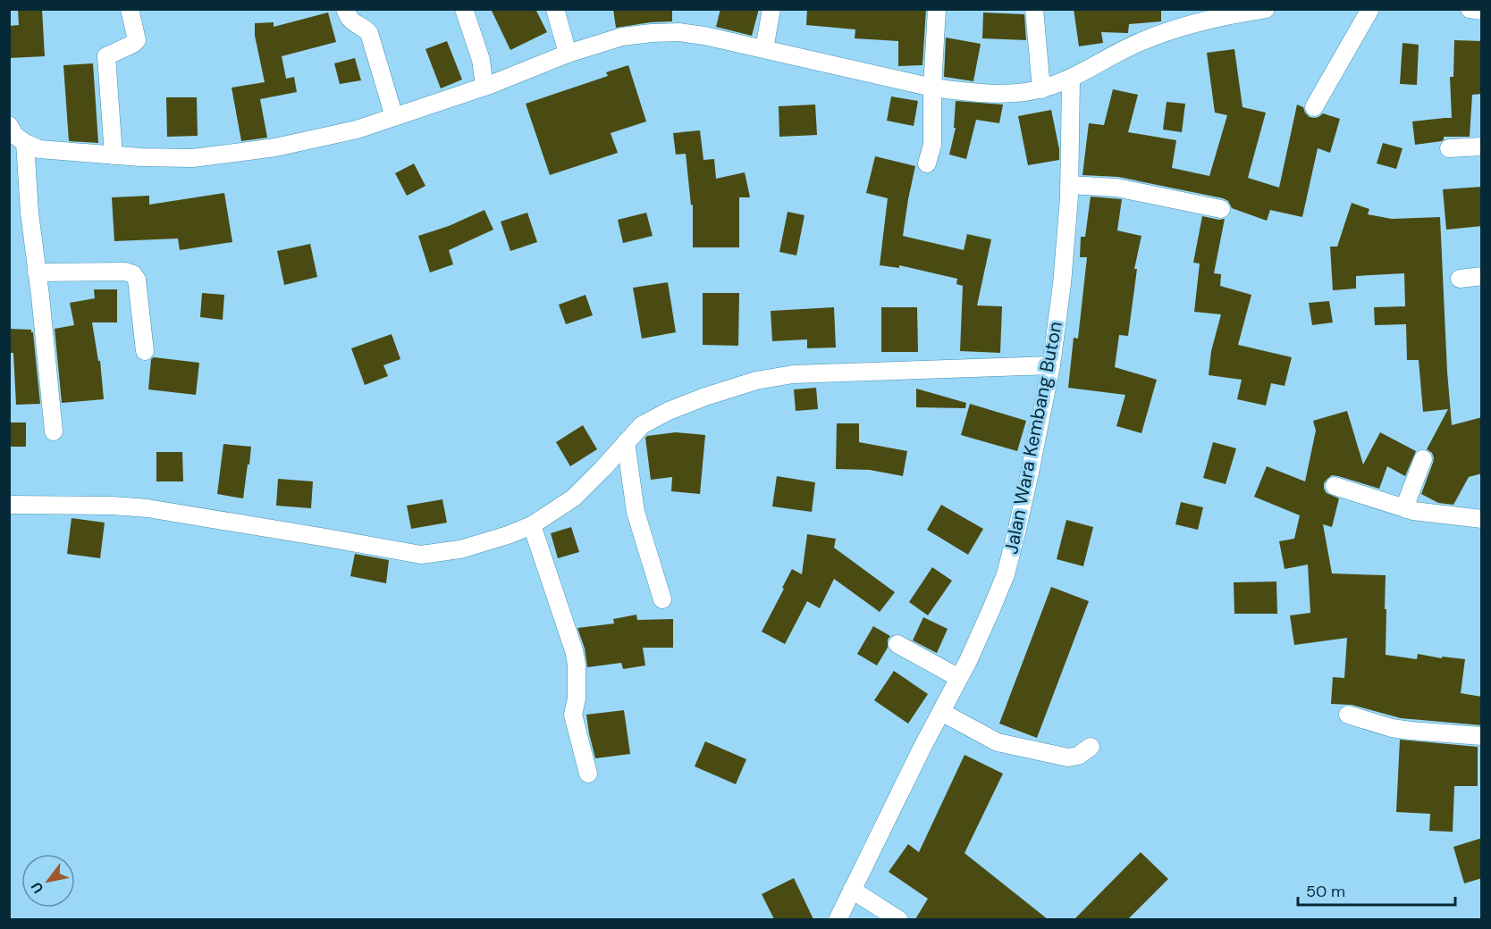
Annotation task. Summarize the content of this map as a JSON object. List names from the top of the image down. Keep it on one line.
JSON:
{"streets":{"street":["Jalan Wara Kembang Buton"]},"scale_bar":"50 m","north":"bottom left"}
